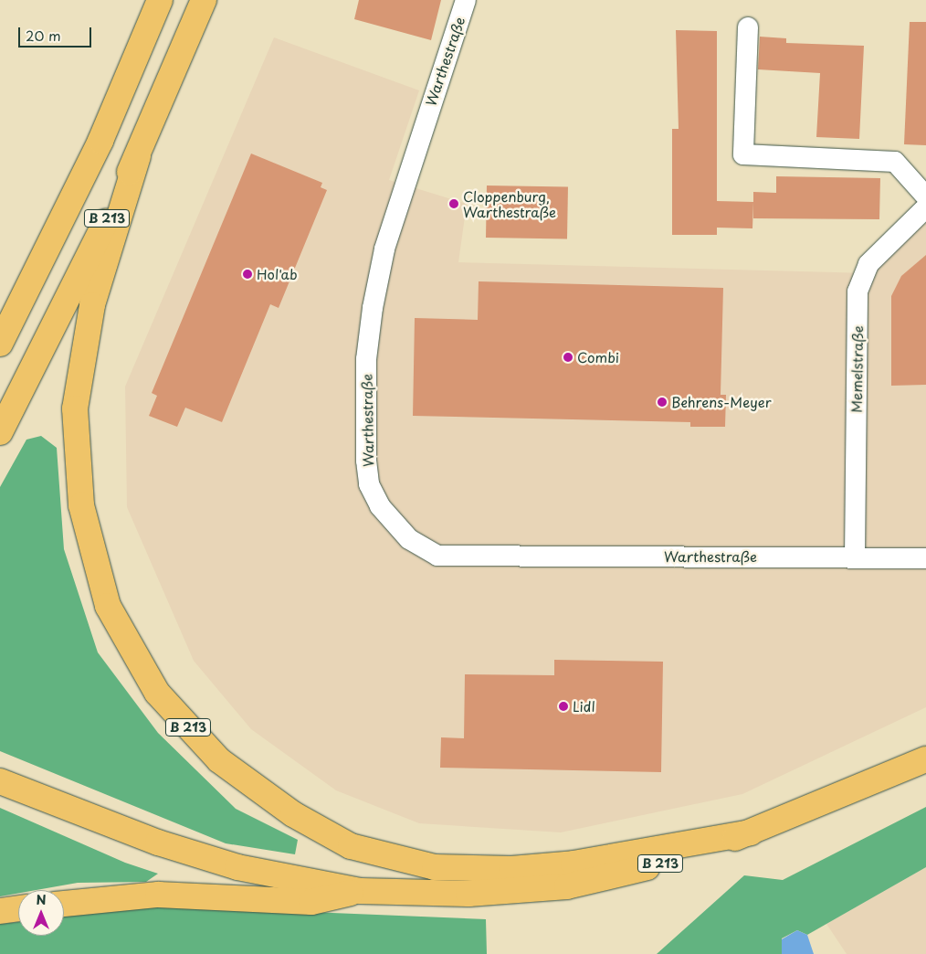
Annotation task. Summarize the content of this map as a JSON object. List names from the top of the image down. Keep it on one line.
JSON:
{"streets":{"highway":["B 213"],"street":["Warthestraße","Memelstraße"]},"crossings":[["Warthestraße","Memelstraße"]],"places":["Cloppenburg, Warthestraße","Hol'ab","Combi","Behrens-Meyer","Lidl"],"scale_bar":"20 m","north":"top"}
